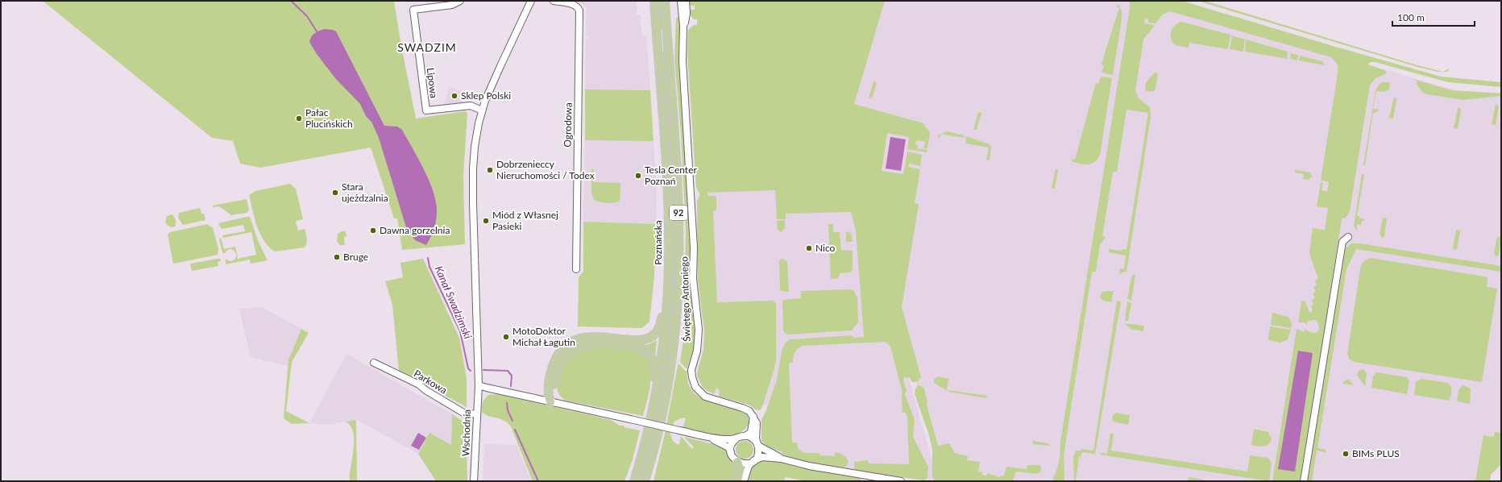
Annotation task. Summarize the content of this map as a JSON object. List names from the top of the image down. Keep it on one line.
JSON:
{"streets":{"main road":["92","Poznańska"],"street":["Lipowa","Ogrodowa","Świętego Antoniego","Parkowa","Wschodnia"]},"crossings":[["Parkowa","Wschodnia"]],"districts":["SWADZIM"],"water":["Kanał Swadzimski"],"places":["Sklep Polski","Pałac Plucińskich","Dobrzenieccy Nieruchomości / Todex","Tesla Center Poznań","Stara ujeżdzalnia","Miód z Własnej Pasieki","Dawna gorzelnia","Nico","Bruge","MotoDoktor Michał Łagutin","BIMs PLUS"],"scale_bar":"100 m"}
